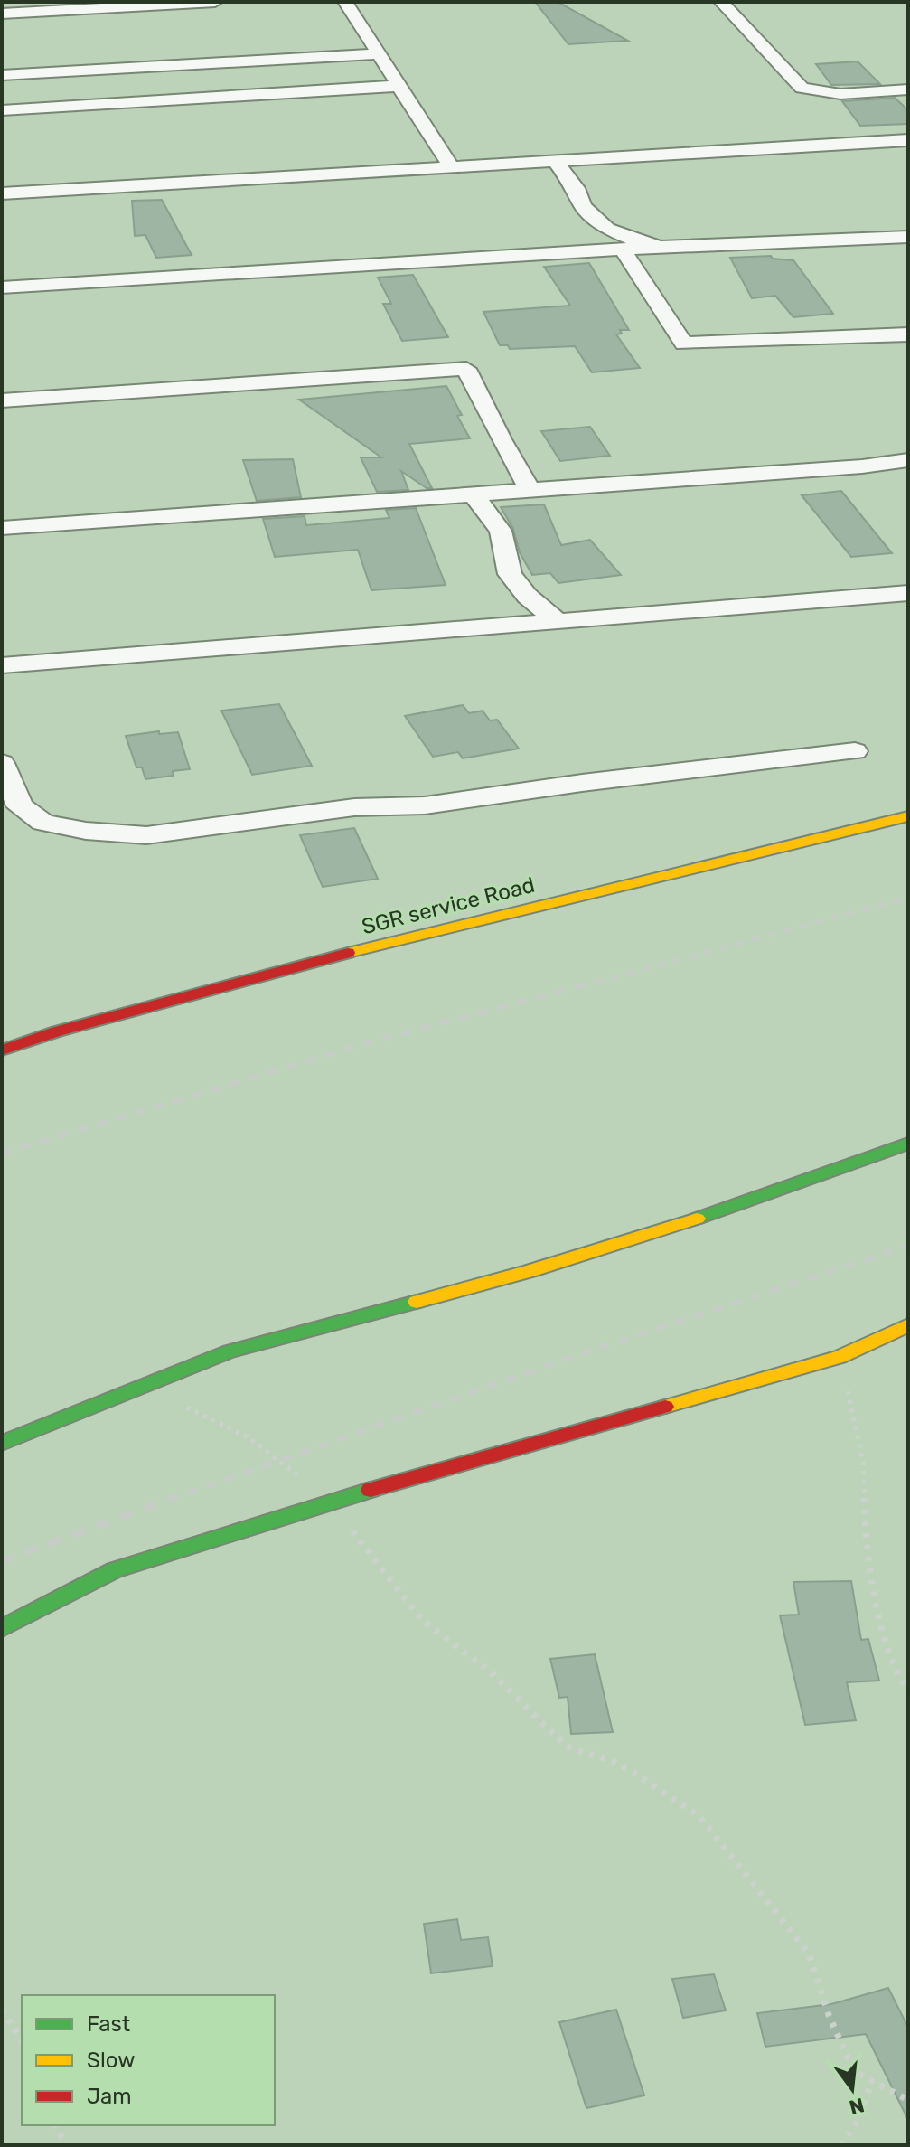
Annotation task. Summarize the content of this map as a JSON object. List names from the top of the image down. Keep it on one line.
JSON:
{"streets":{"street":["SGR service Road"]},"legend":["Fast","Slow","Jam"],"north":"bottom"}
